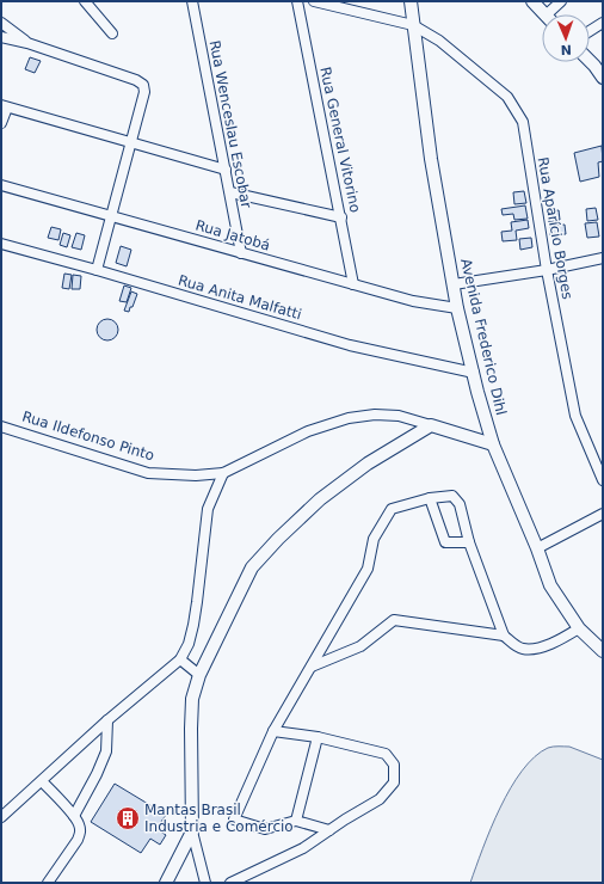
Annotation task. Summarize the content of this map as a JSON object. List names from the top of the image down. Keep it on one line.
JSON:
{"streets":{"main road":["Avenida Frederico Dihl","Rua Ildefonso Pinto"],"street":["Rua Wenceslau Escobar","Rua General Vitorino","Rua Aparício Borges","Rua Jatobá","Rua Anita Malfatti"]},"crossings":[["Rua Wenceslau Escobar","Rua Jatobá"],["Rua General Vitorino","Rua Jatobá"],["Rua Aparício Borges","Avenida Frederico Dihl"],["Rua Jatobá","Avenida Frederico Dihl"],["Rua Anita Malfatti","Avenida Frederico Dihl"],["Avenida Frederico Dihl","Rua Ildefonso Pinto"]],"places":{"building":["Mantas Brasil Industria e Comércio"]},"north":"bottom"}
